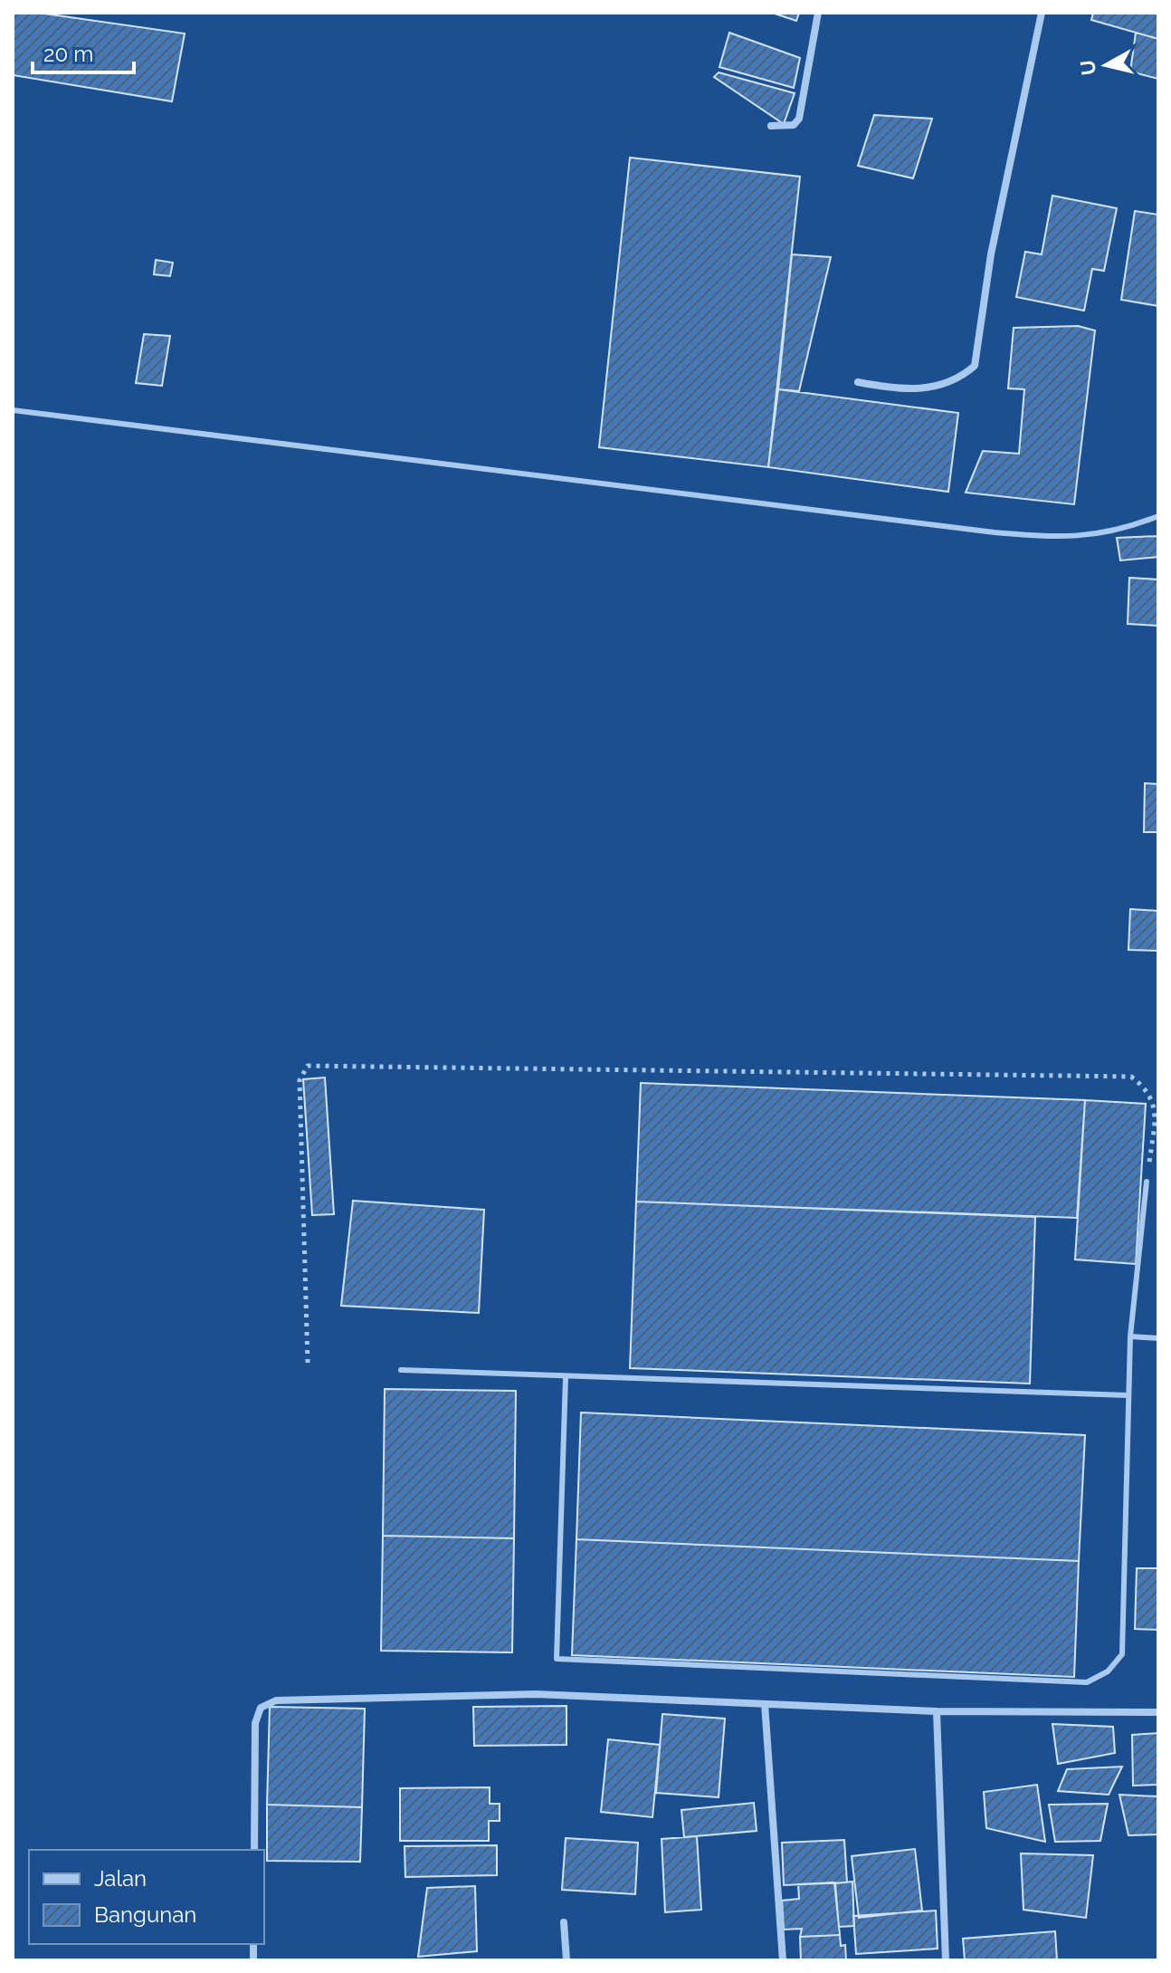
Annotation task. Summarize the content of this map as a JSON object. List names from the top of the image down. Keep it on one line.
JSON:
{"legend":["Jalan","Bangunan"],"scale_bar":"20 m","north":"left"}
